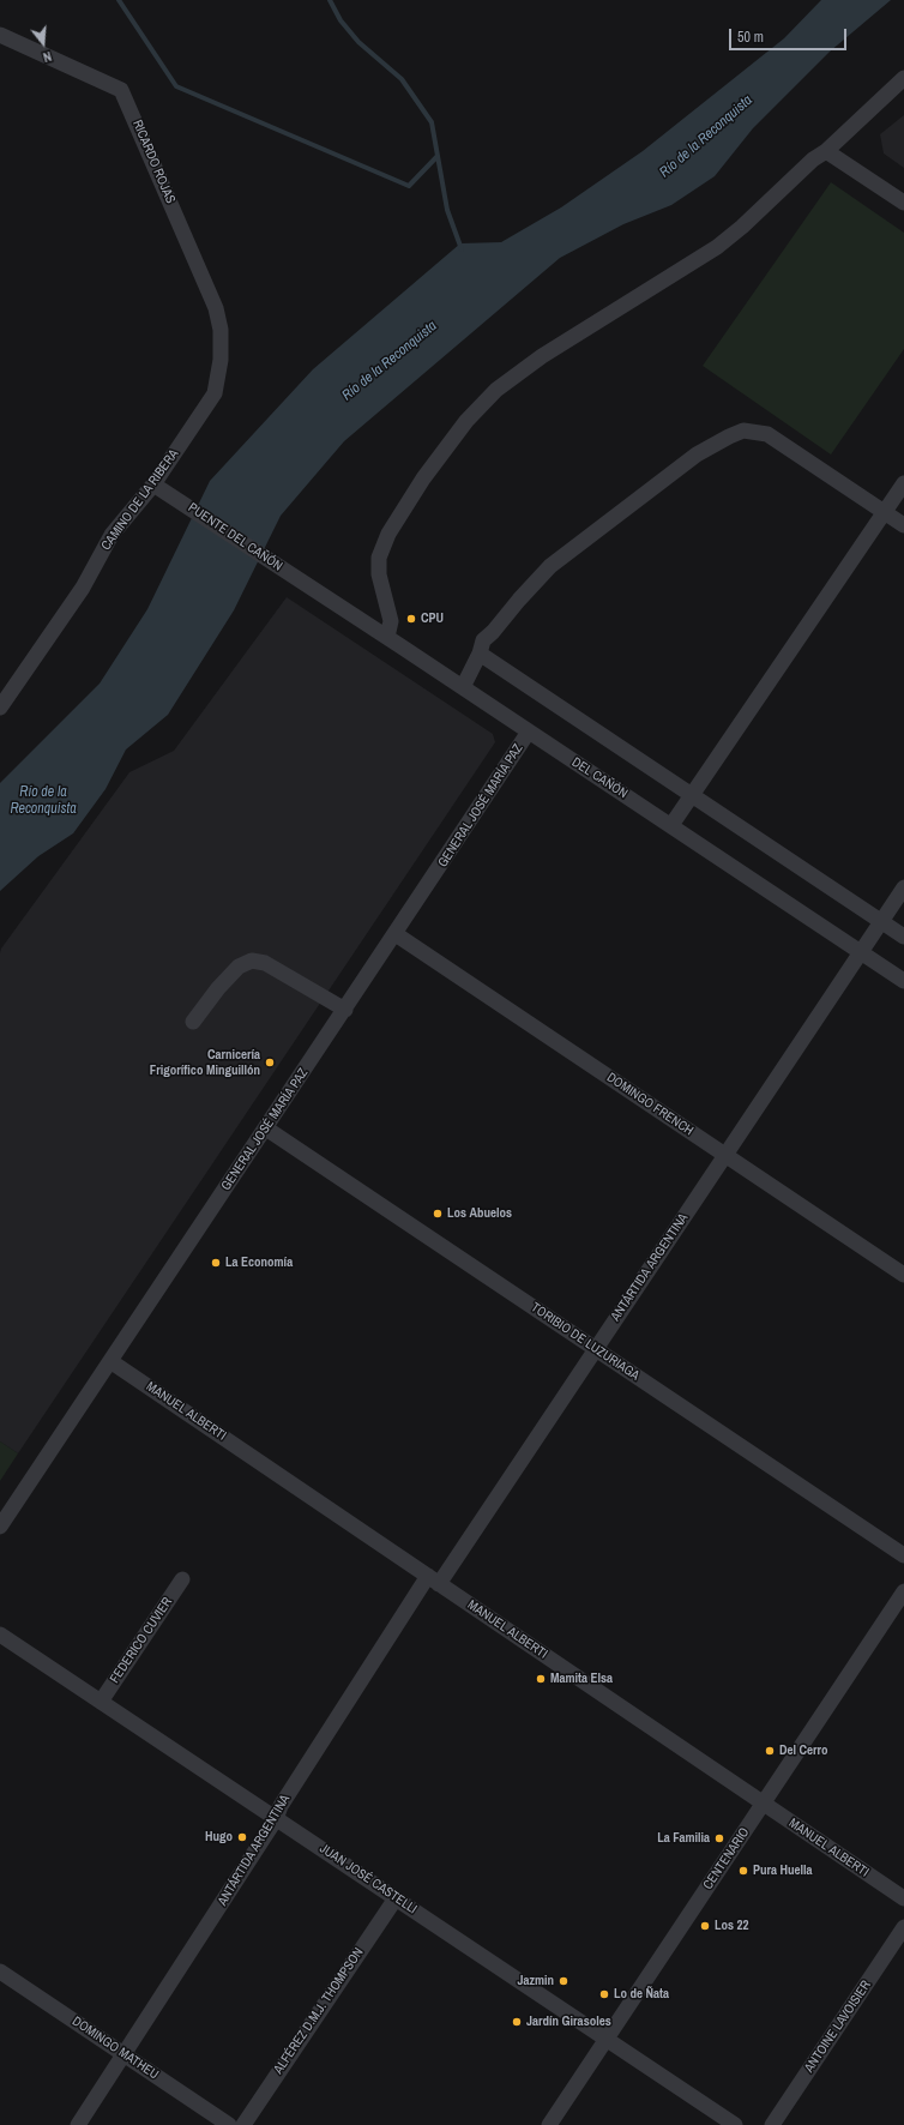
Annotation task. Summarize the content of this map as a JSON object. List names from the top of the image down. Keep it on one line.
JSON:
{"streets":{"street":["RICARDO ROJAS","CAMINO DE LA RIBERA","PUENTE DEL CAÑÓN","DEL CAÑÓN","GENERAL JOSÉ MARÍA PAZ","DOMINGO FRENCH","ANTÁRTIDA ARGENTINA","TORIBIO DE LUZURIAGA","MANUEL ALBERTI","FEDERICO CUVIER","CENTENARIO","JUAN JOSÉ CASTELLI","ALFÉREZ D.M.J. THOMPSON","ANTOINE LAVOISIER","DOMINGO MATHEU"]},"crossings":[["RICARDO ROJAS","CAMINO DE LA RIBERA"],["CAMINO DE LA RIBERA","PUENTE DEL CAÑÓN"],["PUENTE DEL CAÑÓN","DEL CAÑÓN"],["DEL CAÑÓN","GENERAL JOSÉ MARÍA PAZ"],["DEL CAÑÓN","ANTÁRTIDA ARGENTINA"],["GENERAL JOSÉ MARÍA PAZ","DOMINGO FRENCH"],["GENERAL JOSÉ MARÍA PAZ","TORIBIO DE LUZURIAGA"],["GENERAL JOSÉ MARÍA PAZ","MANUEL ALBERTI"],["DOMINGO FRENCH","ANTÁRTIDA ARGENTINA"],["ANTÁRTIDA ARGENTINA","TORIBIO DE LUZURIAGA"],["ANTÁRTIDA ARGENTINA","MANUEL ALBERTI"],["ANTÁRTIDA ARGENTINA","JUAN JOSÉ CASTELLI"],["ANTÁRTIDA ARGENTINA","DOMINGO MATHEU"],["MANUEL ALBERTI","CENTENARIO"],["FEDERICO CUVIER","JUAN JOSÉ CASTELLI"],["CENTENARIO","JUAN JOSÉ CASTELLI"],["JUAN JOSÉ CASTELLI","ALFÉREZ D.M.J. THOMPSON"]],"water":["Río de la Reconquista"],"places":["CPU","Carnicería Frigorífico Minguillón","Los Abuelos","La Economía","Mamita Elsa","Del Cerro","Hugo","La Familia","Pura Huella","Los 22","Jazmin","Lo de Ñata","Jardín Girasoles"],"scale_bar":"50 m","north":"bottom"}
